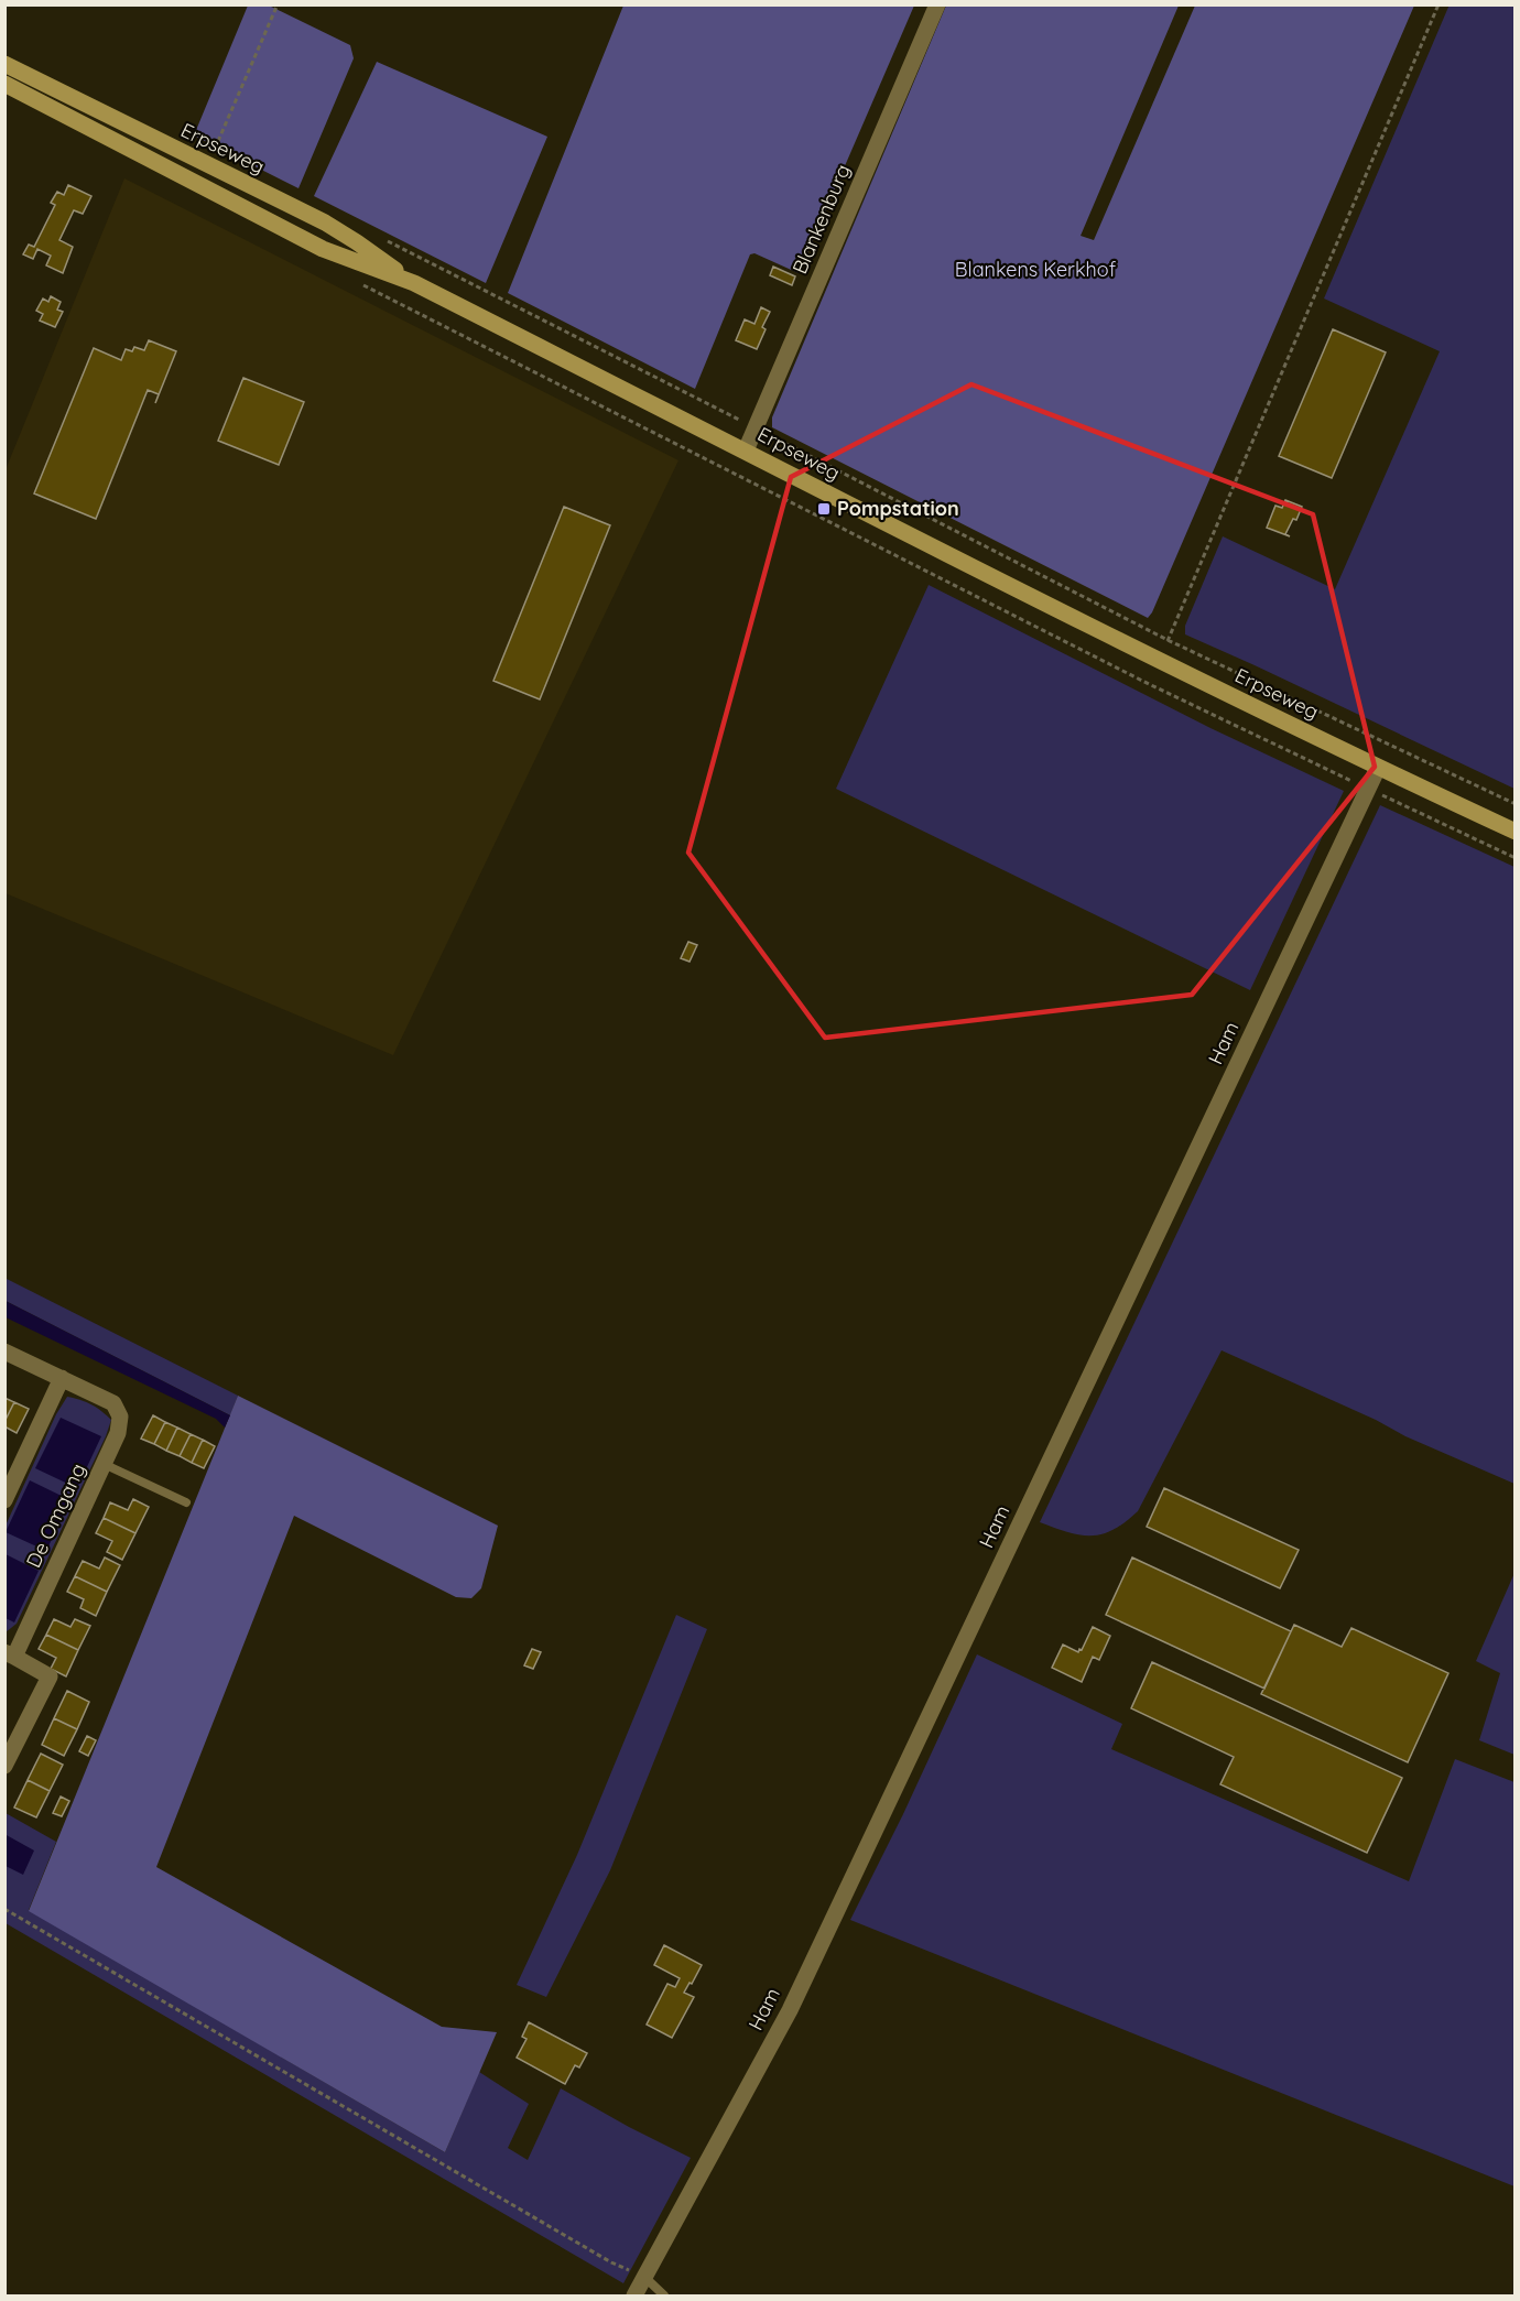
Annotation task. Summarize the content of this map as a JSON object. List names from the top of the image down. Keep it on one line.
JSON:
{"streets":{"main road":["Erpseweg"],"street":["Blankenburg","Ham","De Omgang"]},"crossings":[["Erpseweg","Blankenburg"],["Erpseweg","Ham"]],"parks":["Blankens Kerkhof"],"places":{"transit":["Pompstation"]}}
